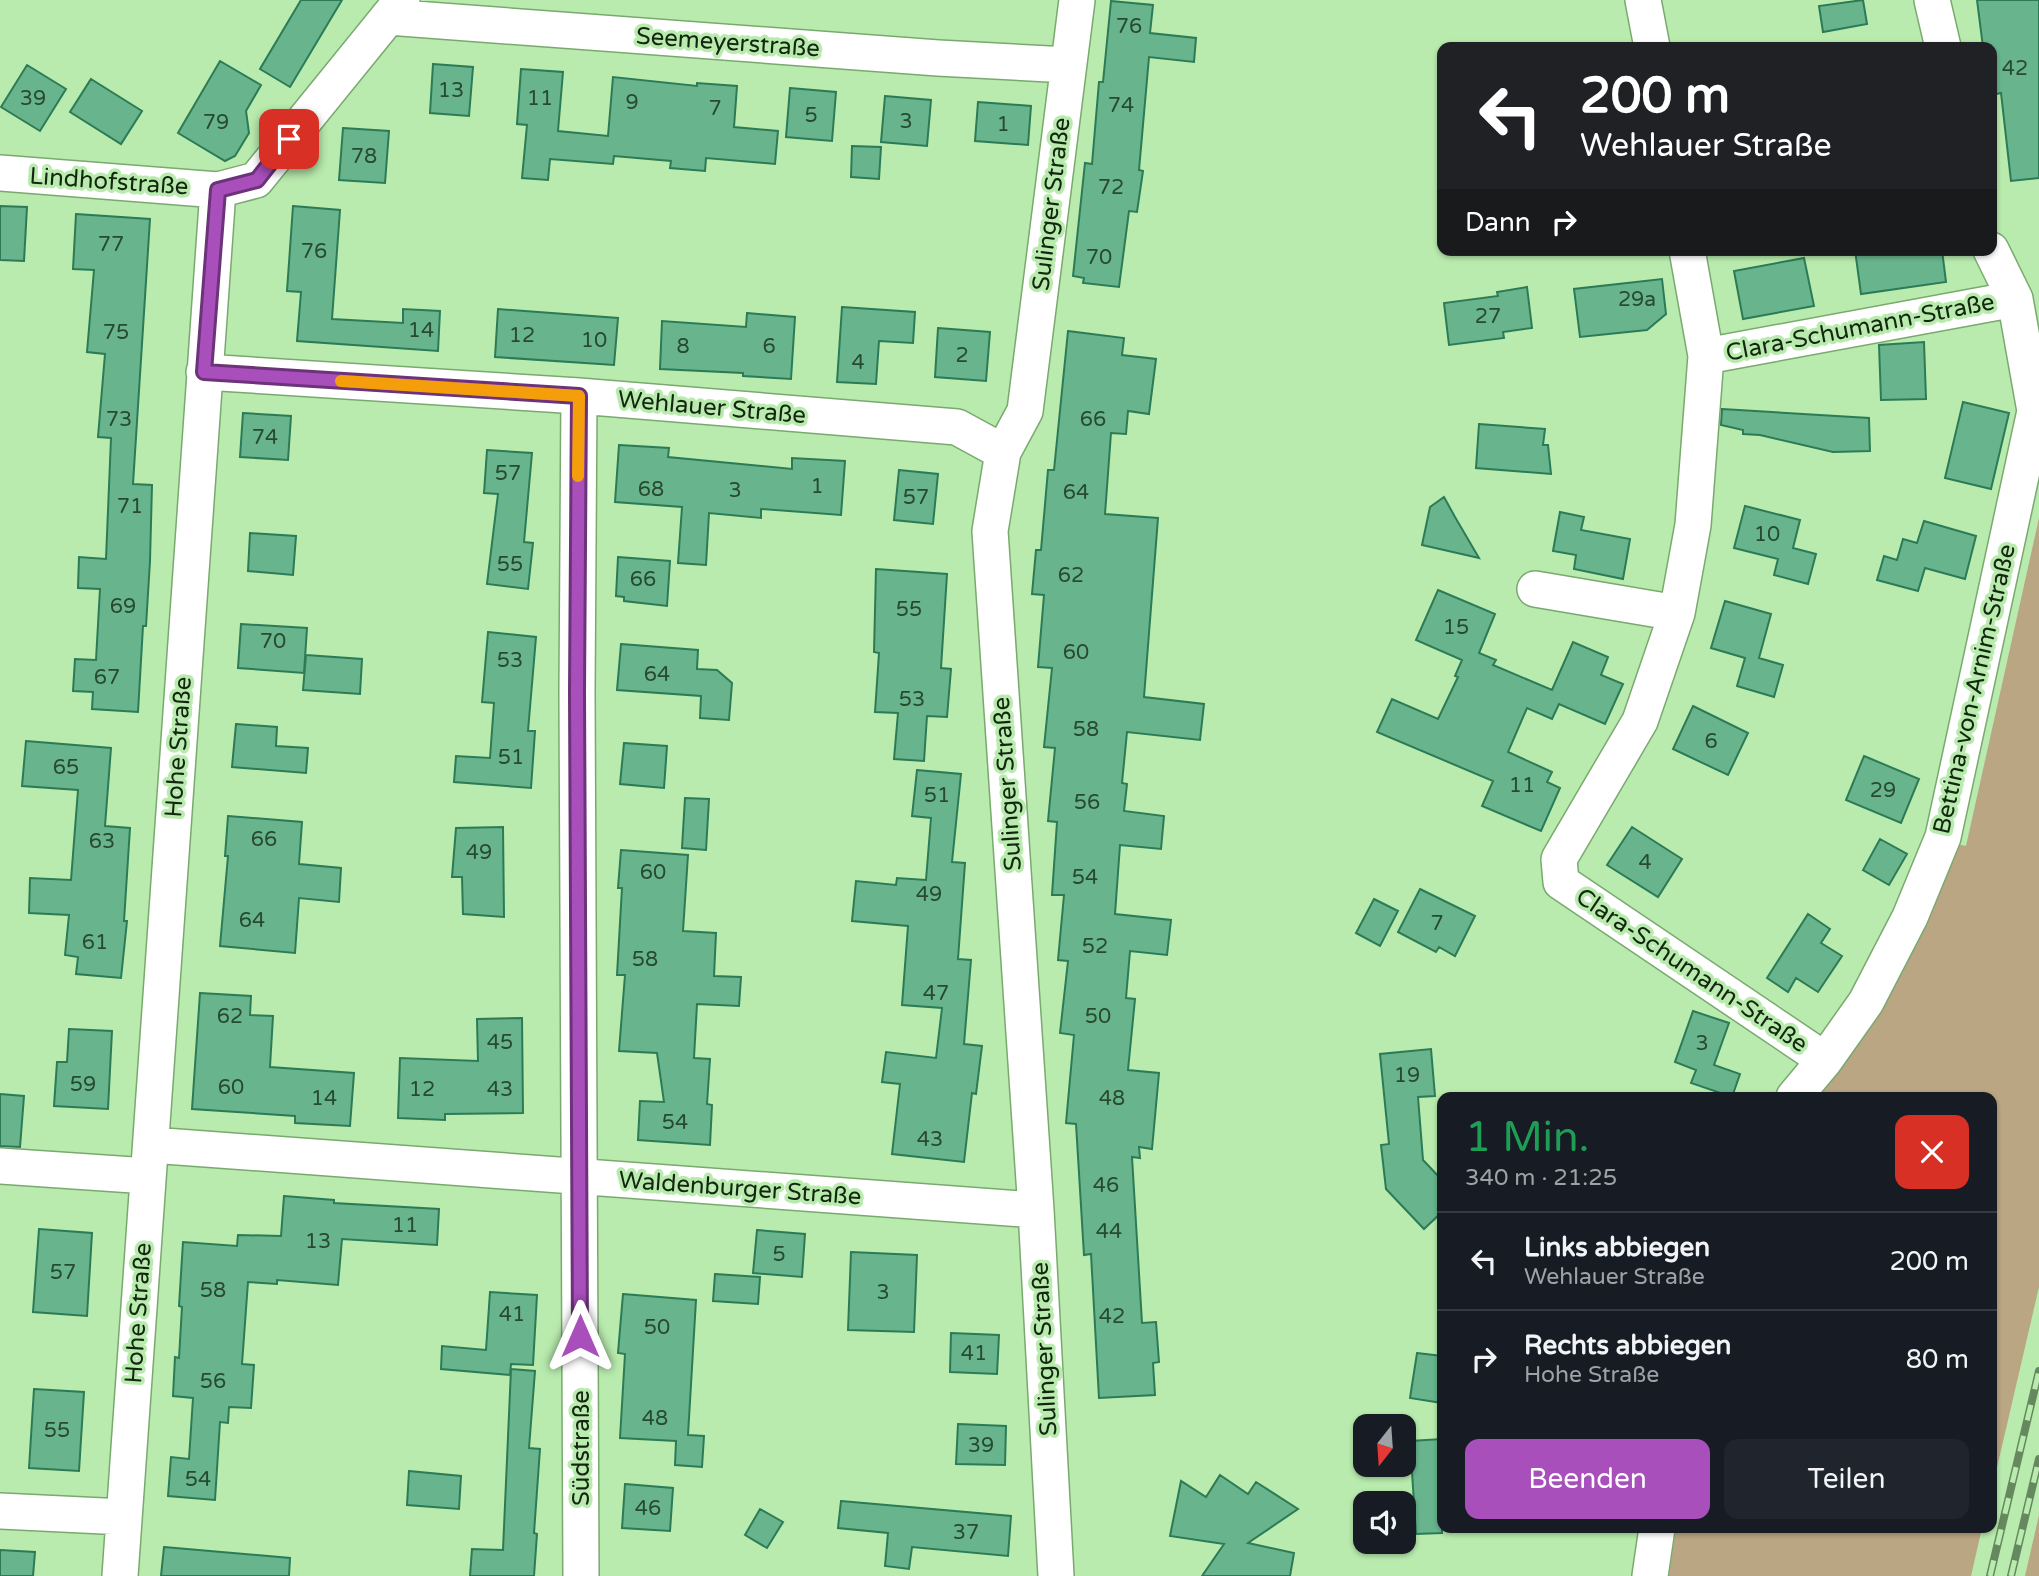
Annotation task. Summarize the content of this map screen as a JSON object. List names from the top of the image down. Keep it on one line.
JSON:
{"streets":{"street":["Seemeyerstraße","Lindhofstraße","Sulinger Straße","Clara-Schumann-Straße","Wehlauer Straße","Bettina-von-Arnim-Straße","Hohe Straße","Waldenburger Straße","Südstraße"]},"crossings":[["Seemeyerstraße","Sulinger Straße"],["Lindhofstraße","Hohe Straße"],["Sulinger Straße","Wehlauer Straße"],["Sulinger Straße","Waldenburger Straße"],["Clara-Schumann-Straße","Bettina-von-Arnim-Straße"],["Wehlauer Straße","Hohe Straße"],["Wehlauer Straße","Südstraße"],["Hohe Straße","Waldenburger Straße"],["Waldenburger Straße","Südstraße"]],"house_numbers":["76","42","13","39","11","9","74","7","5","3","79","1","78","72","77","76","70","29a","27","14","75","12","10","8","6","2","4","73","66","74","57","1","68","3","64","57","71","10","55","62","66","69","55","15","70","60","53","64","67","53","58","6","51","65","11","29","51","56","66","63","49","4","60","54","49","64","7","61","52","58","47","62","50","45","3","19","59","60","12","43","14","48","54","43","46","11","44","13","5","57","58","3","41","42","50","41","56","48","55","39","54","46","37"],"north":"bottom","page":{"turn":["200 m","Wehlauer Straße"],"then":"Dann","heading":["1 Min.","340 m · 21:25"],"list":[{"name":"Links abbiegen","note":"Wehlauer Straße","value":"200 m"},{"name":"Rechts abbiegen","note":"Hohe Straße","value":"80 m"}],"buttons":["Beenden","Teilen"]}}
